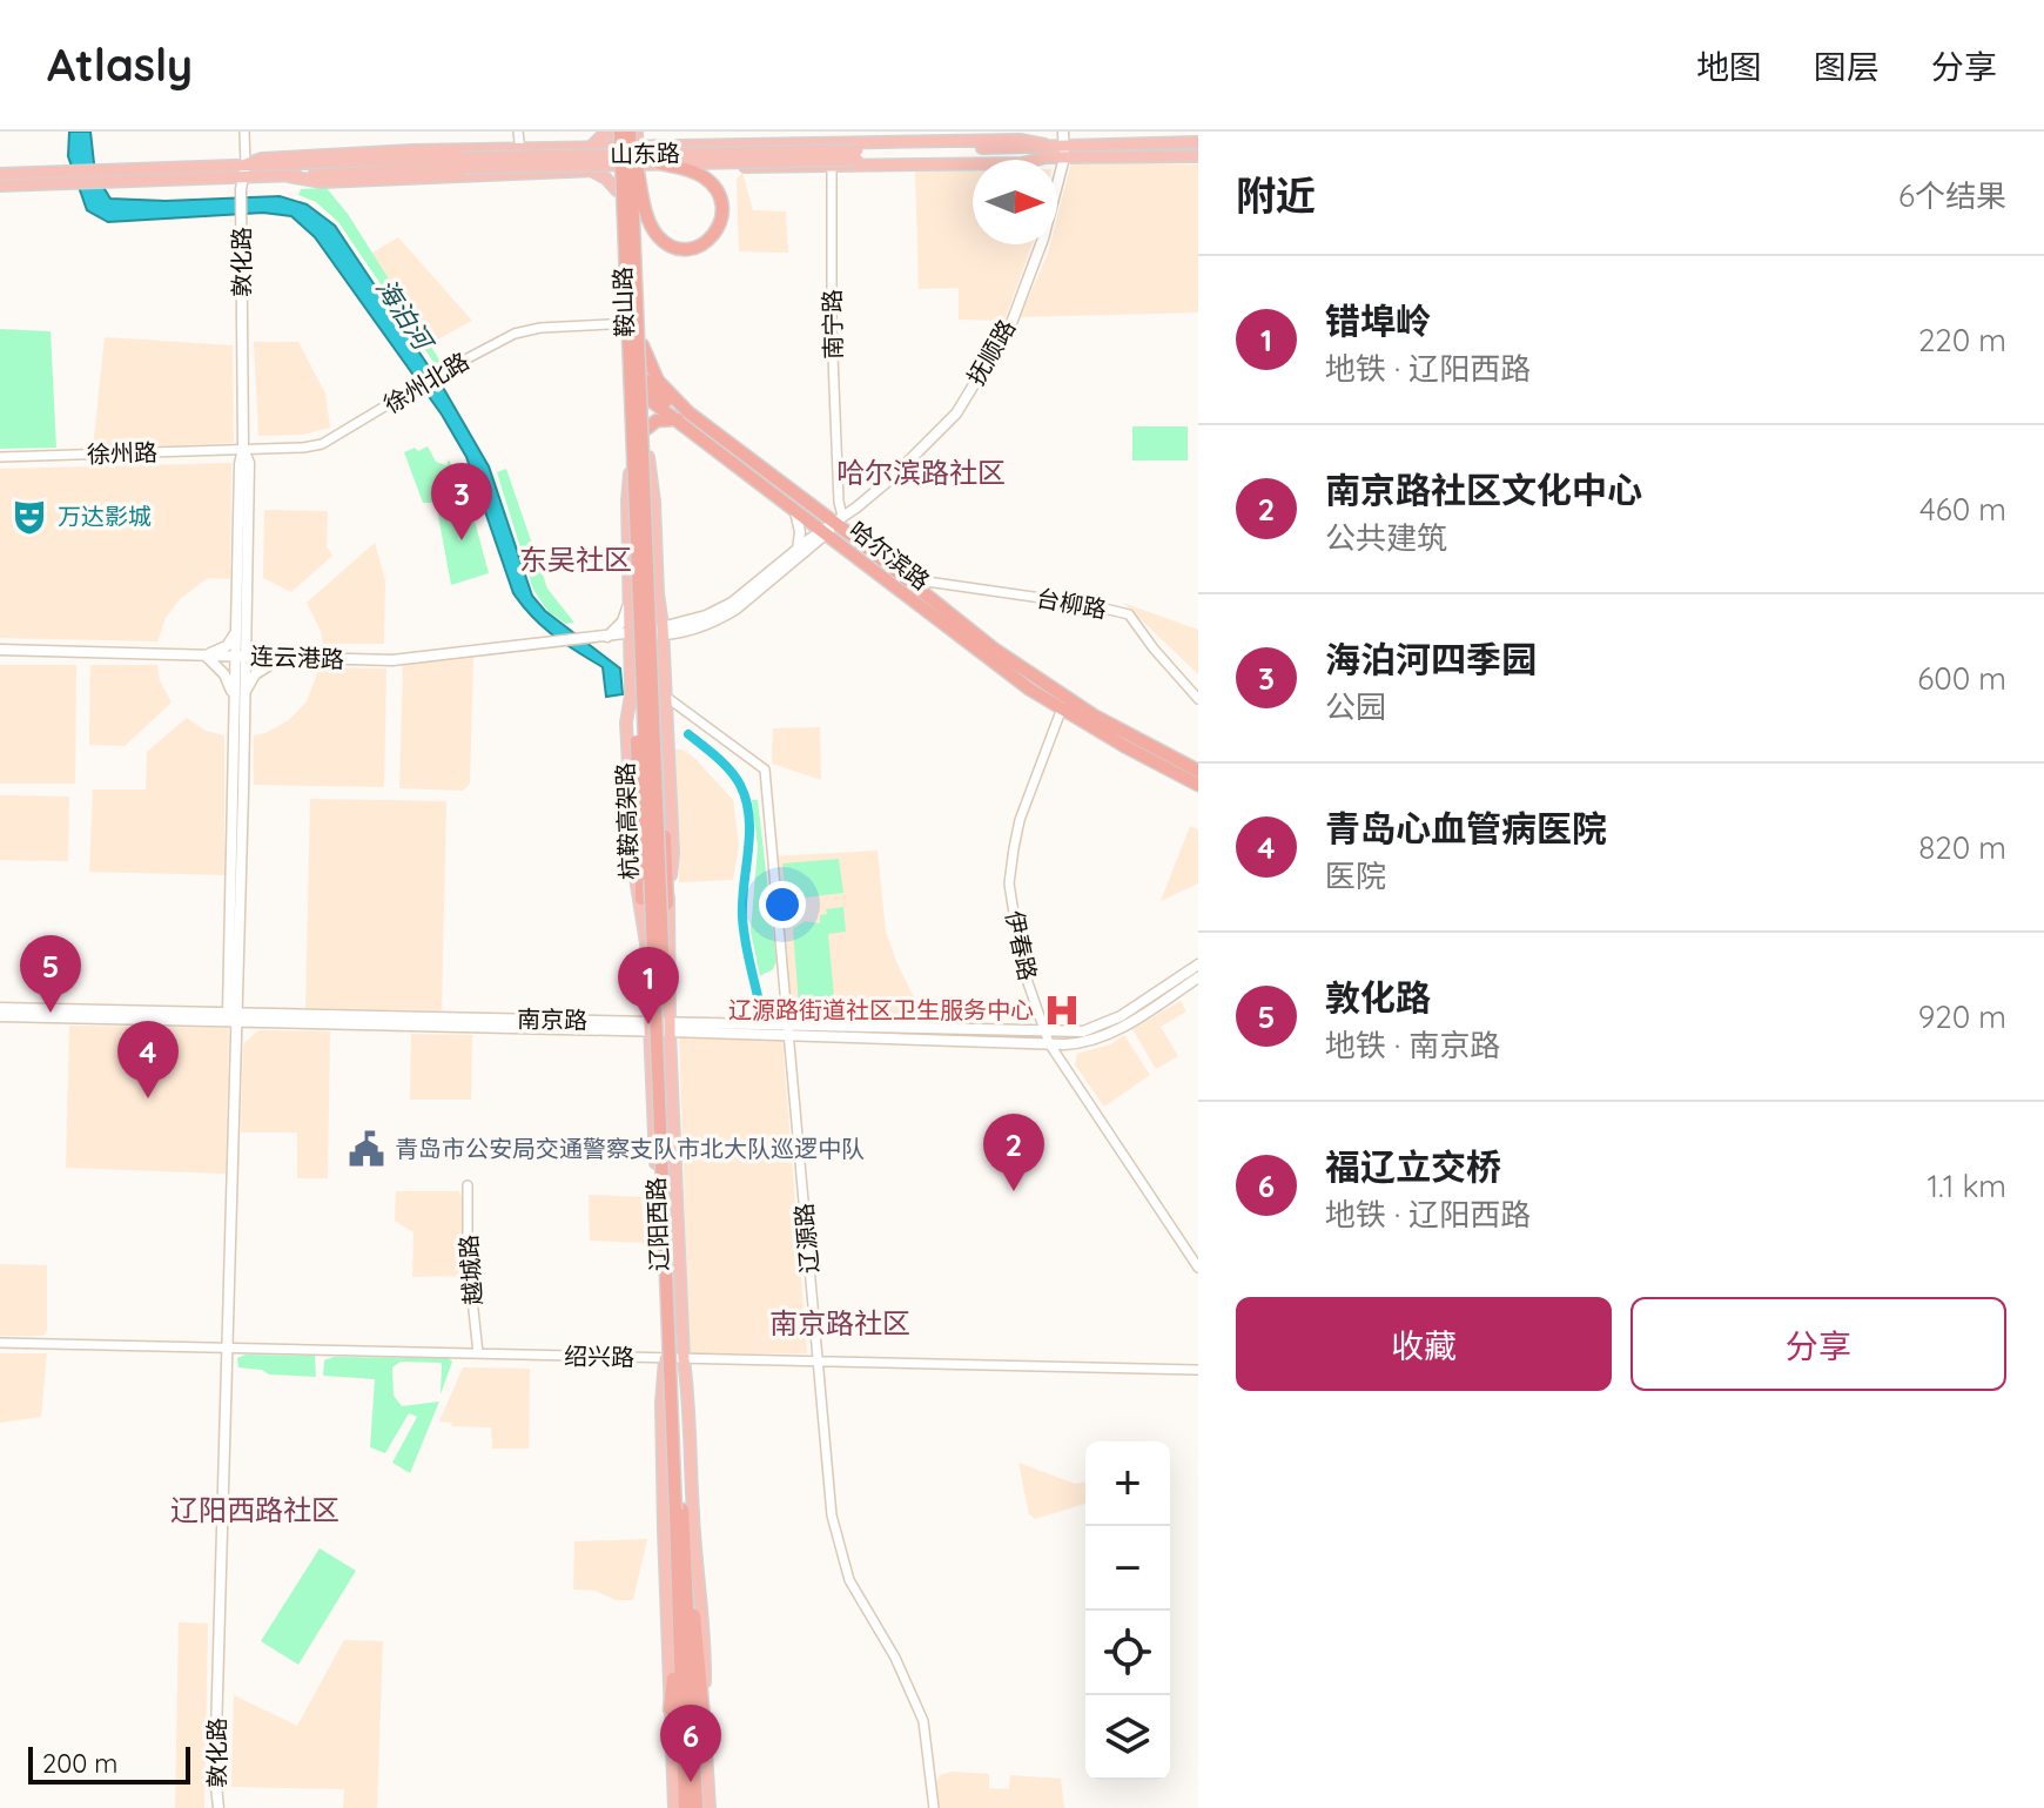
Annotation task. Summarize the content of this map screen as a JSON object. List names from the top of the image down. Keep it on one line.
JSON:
{"streets":{"highway":["哈尔滨路","杭鞍高架路"],"main road":["山东路","敦化路","鞍山路","抚顺路","连云港路","南京路","辽阳西路"],"street":["南宁路","徐州北路","徐州路","台柳路","伊春路","辽源路","越城路","绍兴路"]},"crossings":[["山东路","敦化路"],["山东路","鞍山路"],["山东路","南宁路"],["山东路","抚顺路"],["敦化路","徐州北路"],["敦化路","徐州路"],["敦化路","连云港路"],["敦化路","南京路"],["敦化路","绍兴路"],["鞍山路","哈尔滨路"],["鞍山路","杭鞍高架路"],["鞍山路","辽阳西路"],["南宁路","抚顺路"],["南宁路","哈尔滨路"],["抚顺路","哈尔滨路"],["抚顺路","连云港路"],["抚顺路","辽阳西路"],["徐州北路","徐州路"],["哈尔滨路","台柳路"],["哈尔滨路","伊春路"],["伊春路","南京路"],["南京路","辽阳西路"],["南京路","辽源路"],["辽阳西路","辽源路"],["辽阳西路","绍兴路"],["辽源路","绍兴路"],["越城路","绍兴路"]],"districts":["哈尔滨路社区","东吴社区","南京路社区","辽阳西路社区"],"water":["海泊河"],"places":{"theatre":["万达影城"],"hospital":["辽源路街道社区卫生服务中心"],"public building":["青岛市公安局交通警察支队市北大队巡逻中队"]},"scale_bar":"200 m","north":"right","page":{"header":"Atlasly","nav":["地图","图层","分享"],"heading":["附近","6个结果"],"list":[{"mark":"1","name":"错埠岭","note":"地铁 · 辽阳西路","value":"220 m"},{"mark":"2","name":"南京路社区文化中心","note":"公共建筑","value":"460 m"},{"mark":"3","name":"海泊河四季园","note":"公园","value":"600 m"},{"mark":"4","name":"青岛心血管病医院","note":"医院","value":"820 m"},{"mark":"5","name":"敦化路","note":"地铁 · 南京路","value":"920 m"},{"mark":"6","name":"福辽立交桥","note":"地铁 · 辽阳西路","value":"1.1 km"}],"pins":["3","5","1","4","2","6"],"buttons":["收藏","分享"],"map_buttons":["+","−"],"scale":"200 m"}}
